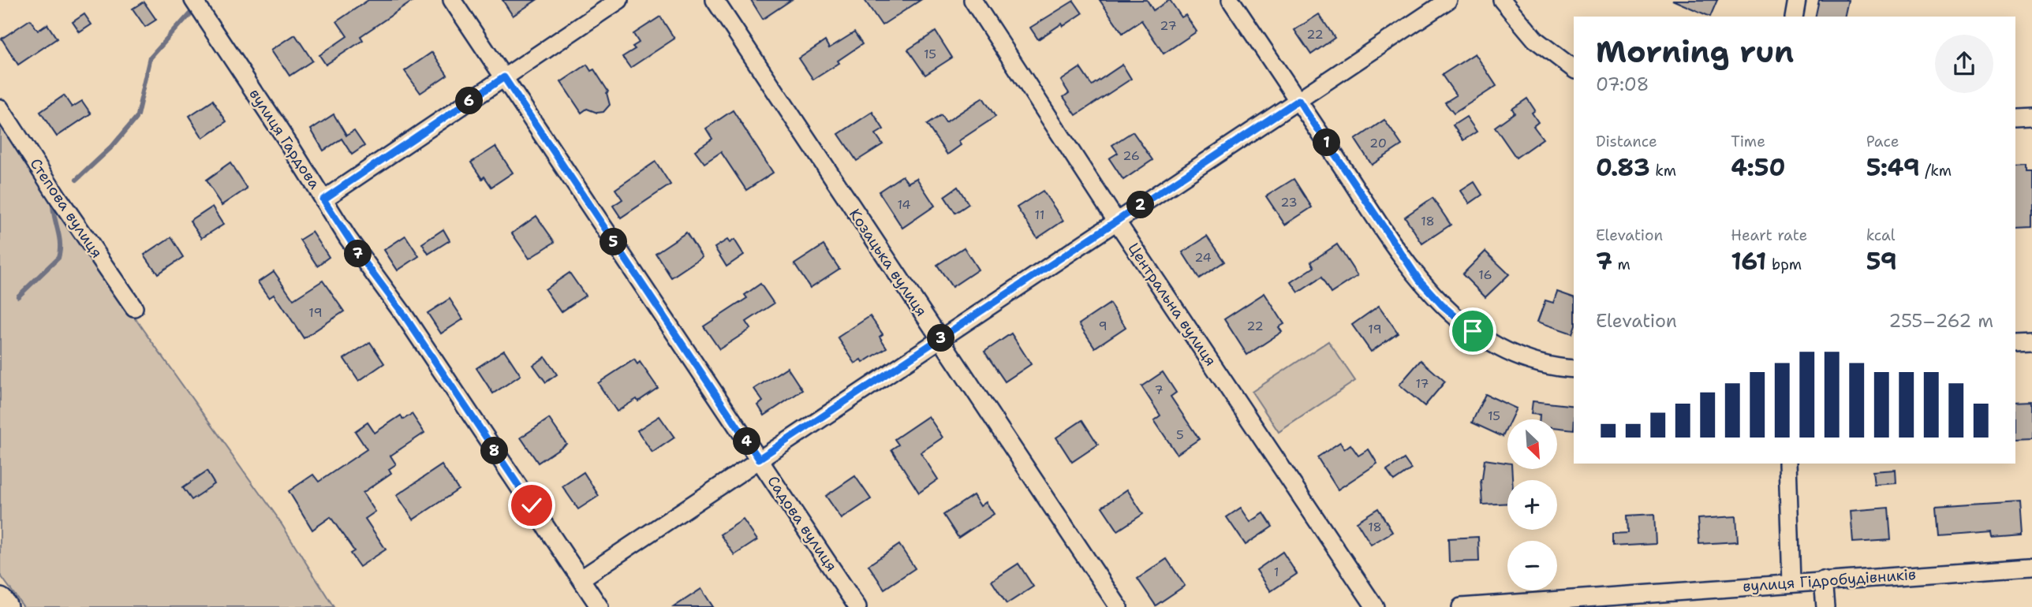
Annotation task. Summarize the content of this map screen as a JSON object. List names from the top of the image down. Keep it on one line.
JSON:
{"streets":{"street":["вулиця Гардова","Степова вулиця","Козацька вулиця","Центральна вулиця","Садова вулиця","вулиця Гідробудівників"]},"house_numbers":["27","22","15","20","26","23","14","11","18","24","16","19","9","22","19","17","7","15","5","18","1"],"north":"bottom right","page":{"heading":["Morning run","07:08"],"pins":["6","1","2","5","7","3","4","8"],"stats":[["Distance","0.83 km"],["Time","4:50"],["Pace","5:49 /km"],["Elevation","7 m"],["Heart rate","161 bpm"],["kcal","59"]],"chart":["Elevation","255–262 m"],"map_buttons":["+","−"]}}
